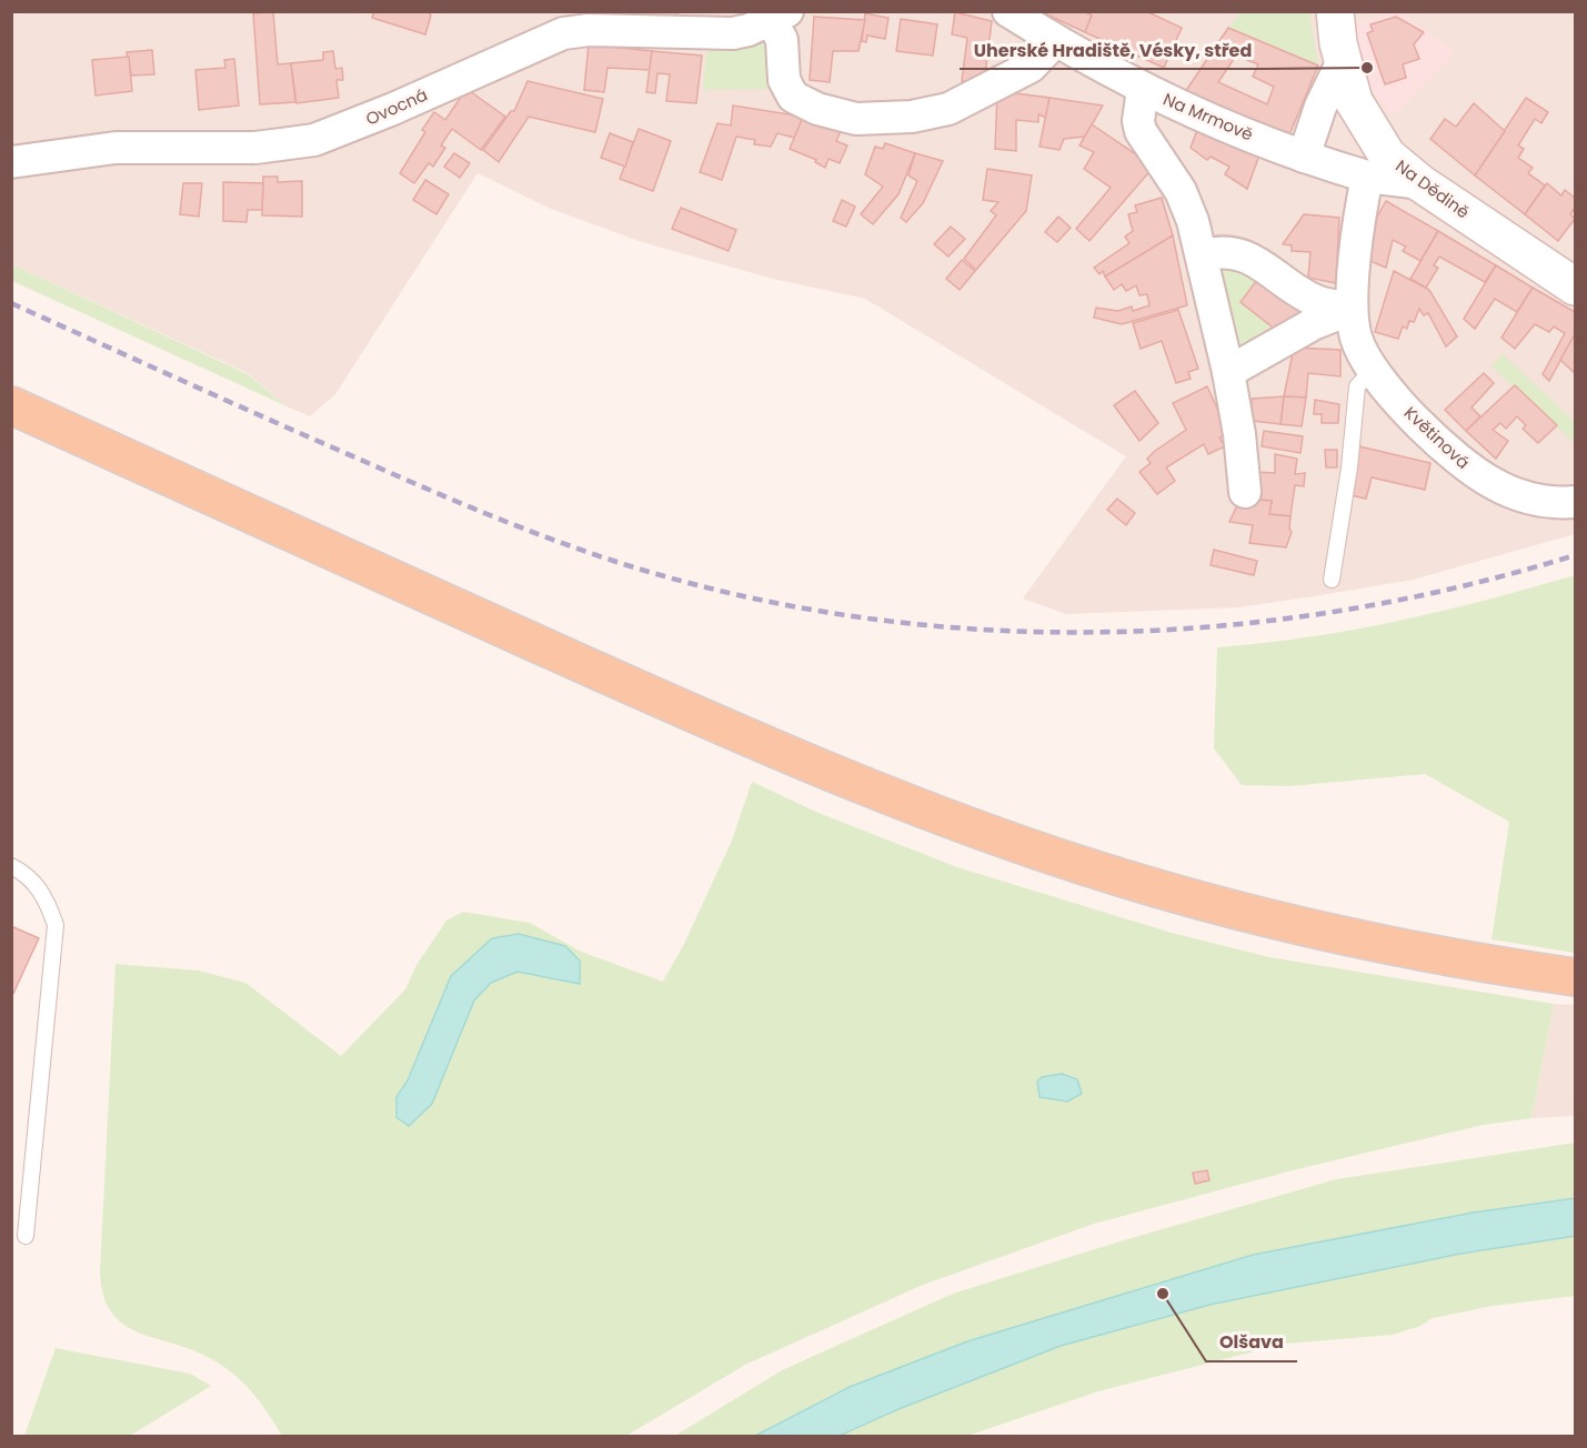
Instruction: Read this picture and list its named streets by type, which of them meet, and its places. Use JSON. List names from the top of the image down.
{
  "streets": {
    "street": [
      "Ovocná",
      "Na Mrmově",
      "Na Dědině",
      "Květinová"
    ]
  },
  "crossings": [
    ["Na Mrmově", "Květinová"]
  ],
  "places": ["Uherské Hradiště, Vésky, střed", "Olšava"]
}
